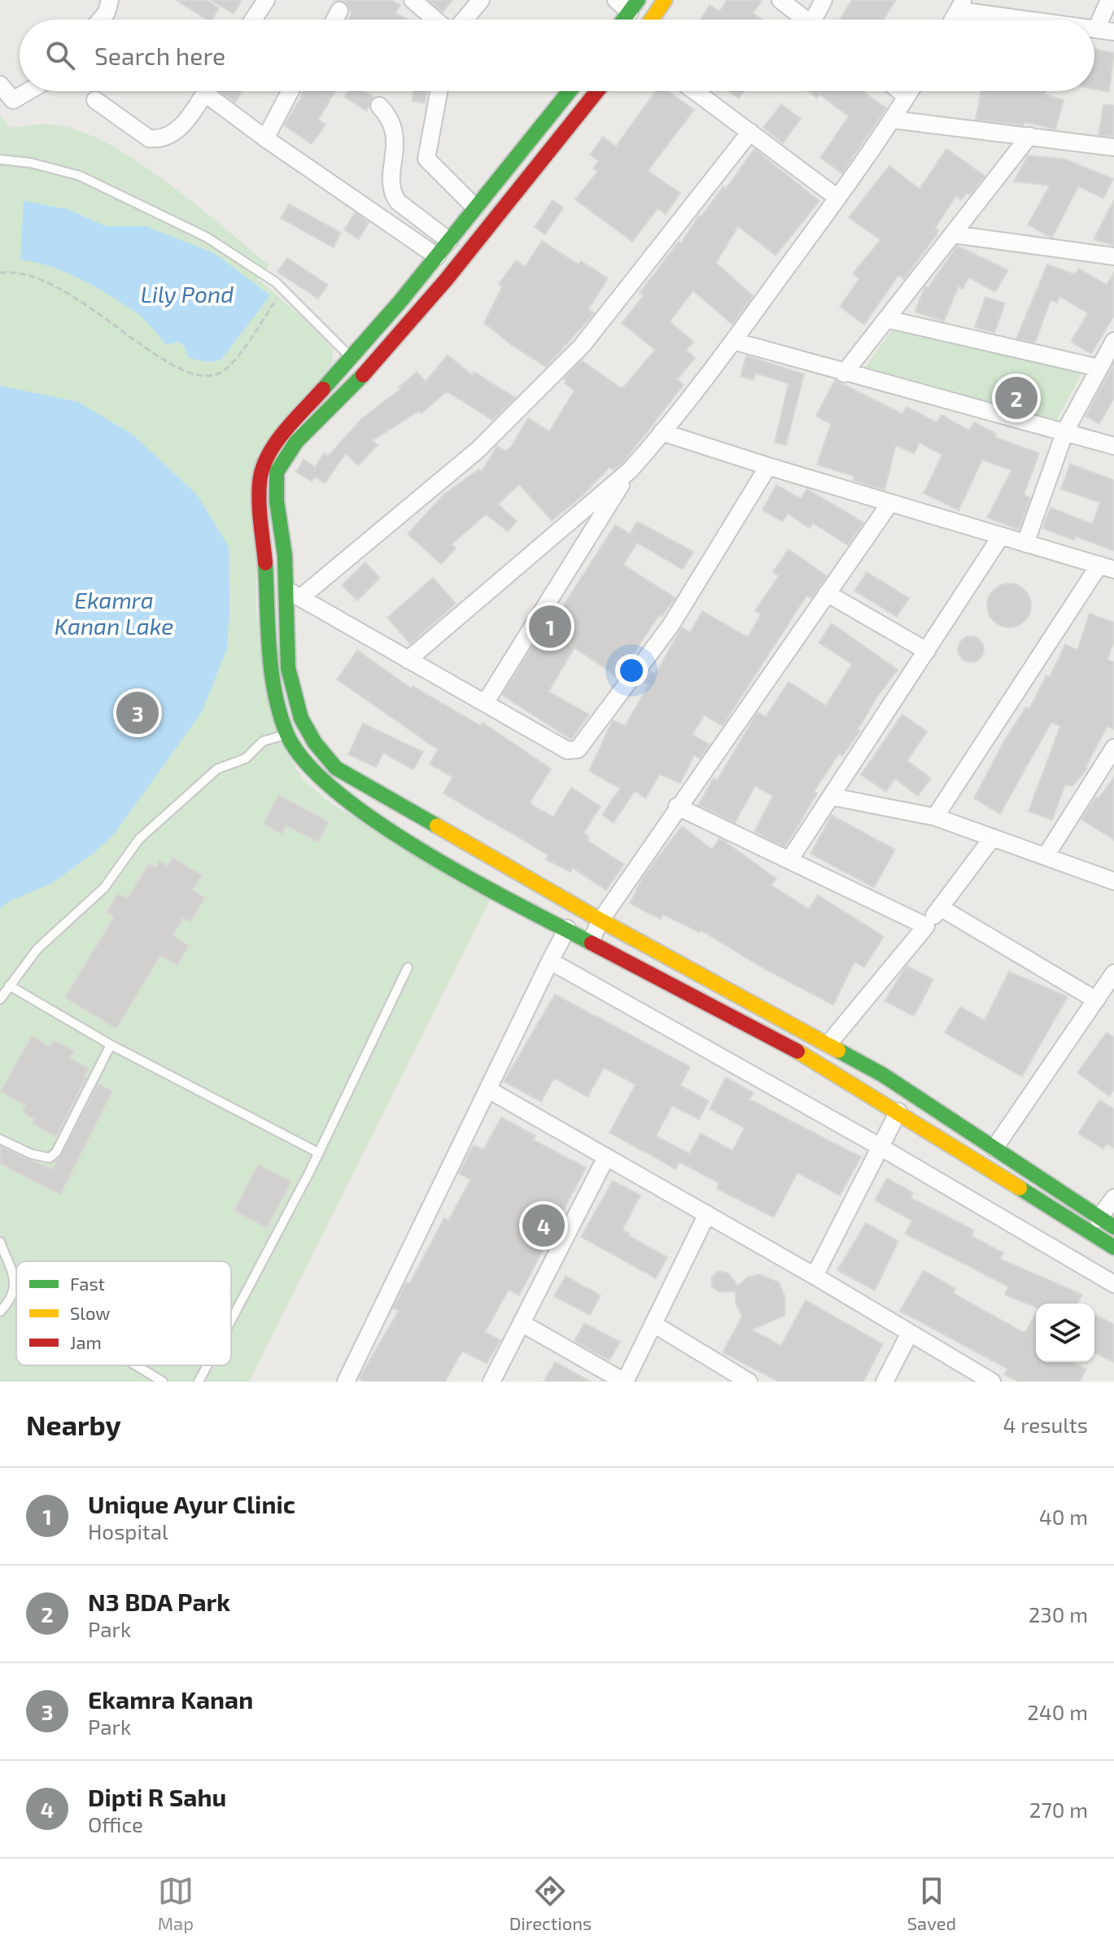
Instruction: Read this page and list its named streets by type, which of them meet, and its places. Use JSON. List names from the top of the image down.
{
  "water": ["Lily Pond", "Ekamra Kanan Lake"],
  "legend": ["Fast", "Slow", "Jam"],
  "page": {
    "search": "Search here",
    "pins": [
      "2",
      "1",
      "3",
      "4"
    ],
    "heading": ["Nearby", "4 results"],
    "list": [
      {
        "mark": "1",
        "name": "Unique Ayur Clinic",
        "note": "Hospital",
        "value": "40 m"
      },
      {
        "mark": "2",
        "name": "N3 BDA Park",
        "note": "Park",
        "value": "230 m"
      },
      {
        "mark": "3",
        "name": "Ekamra Kanan",
        "note": "Park",
        "value": "240 m"
      },
      {
        "mark": "4",
        "name": "Dipti R Sahu",
        "note": "Office",
        "value": "270 m"
      }
    ],
    "nav": ["Map", "Directions", "Saved"]
  }
}
